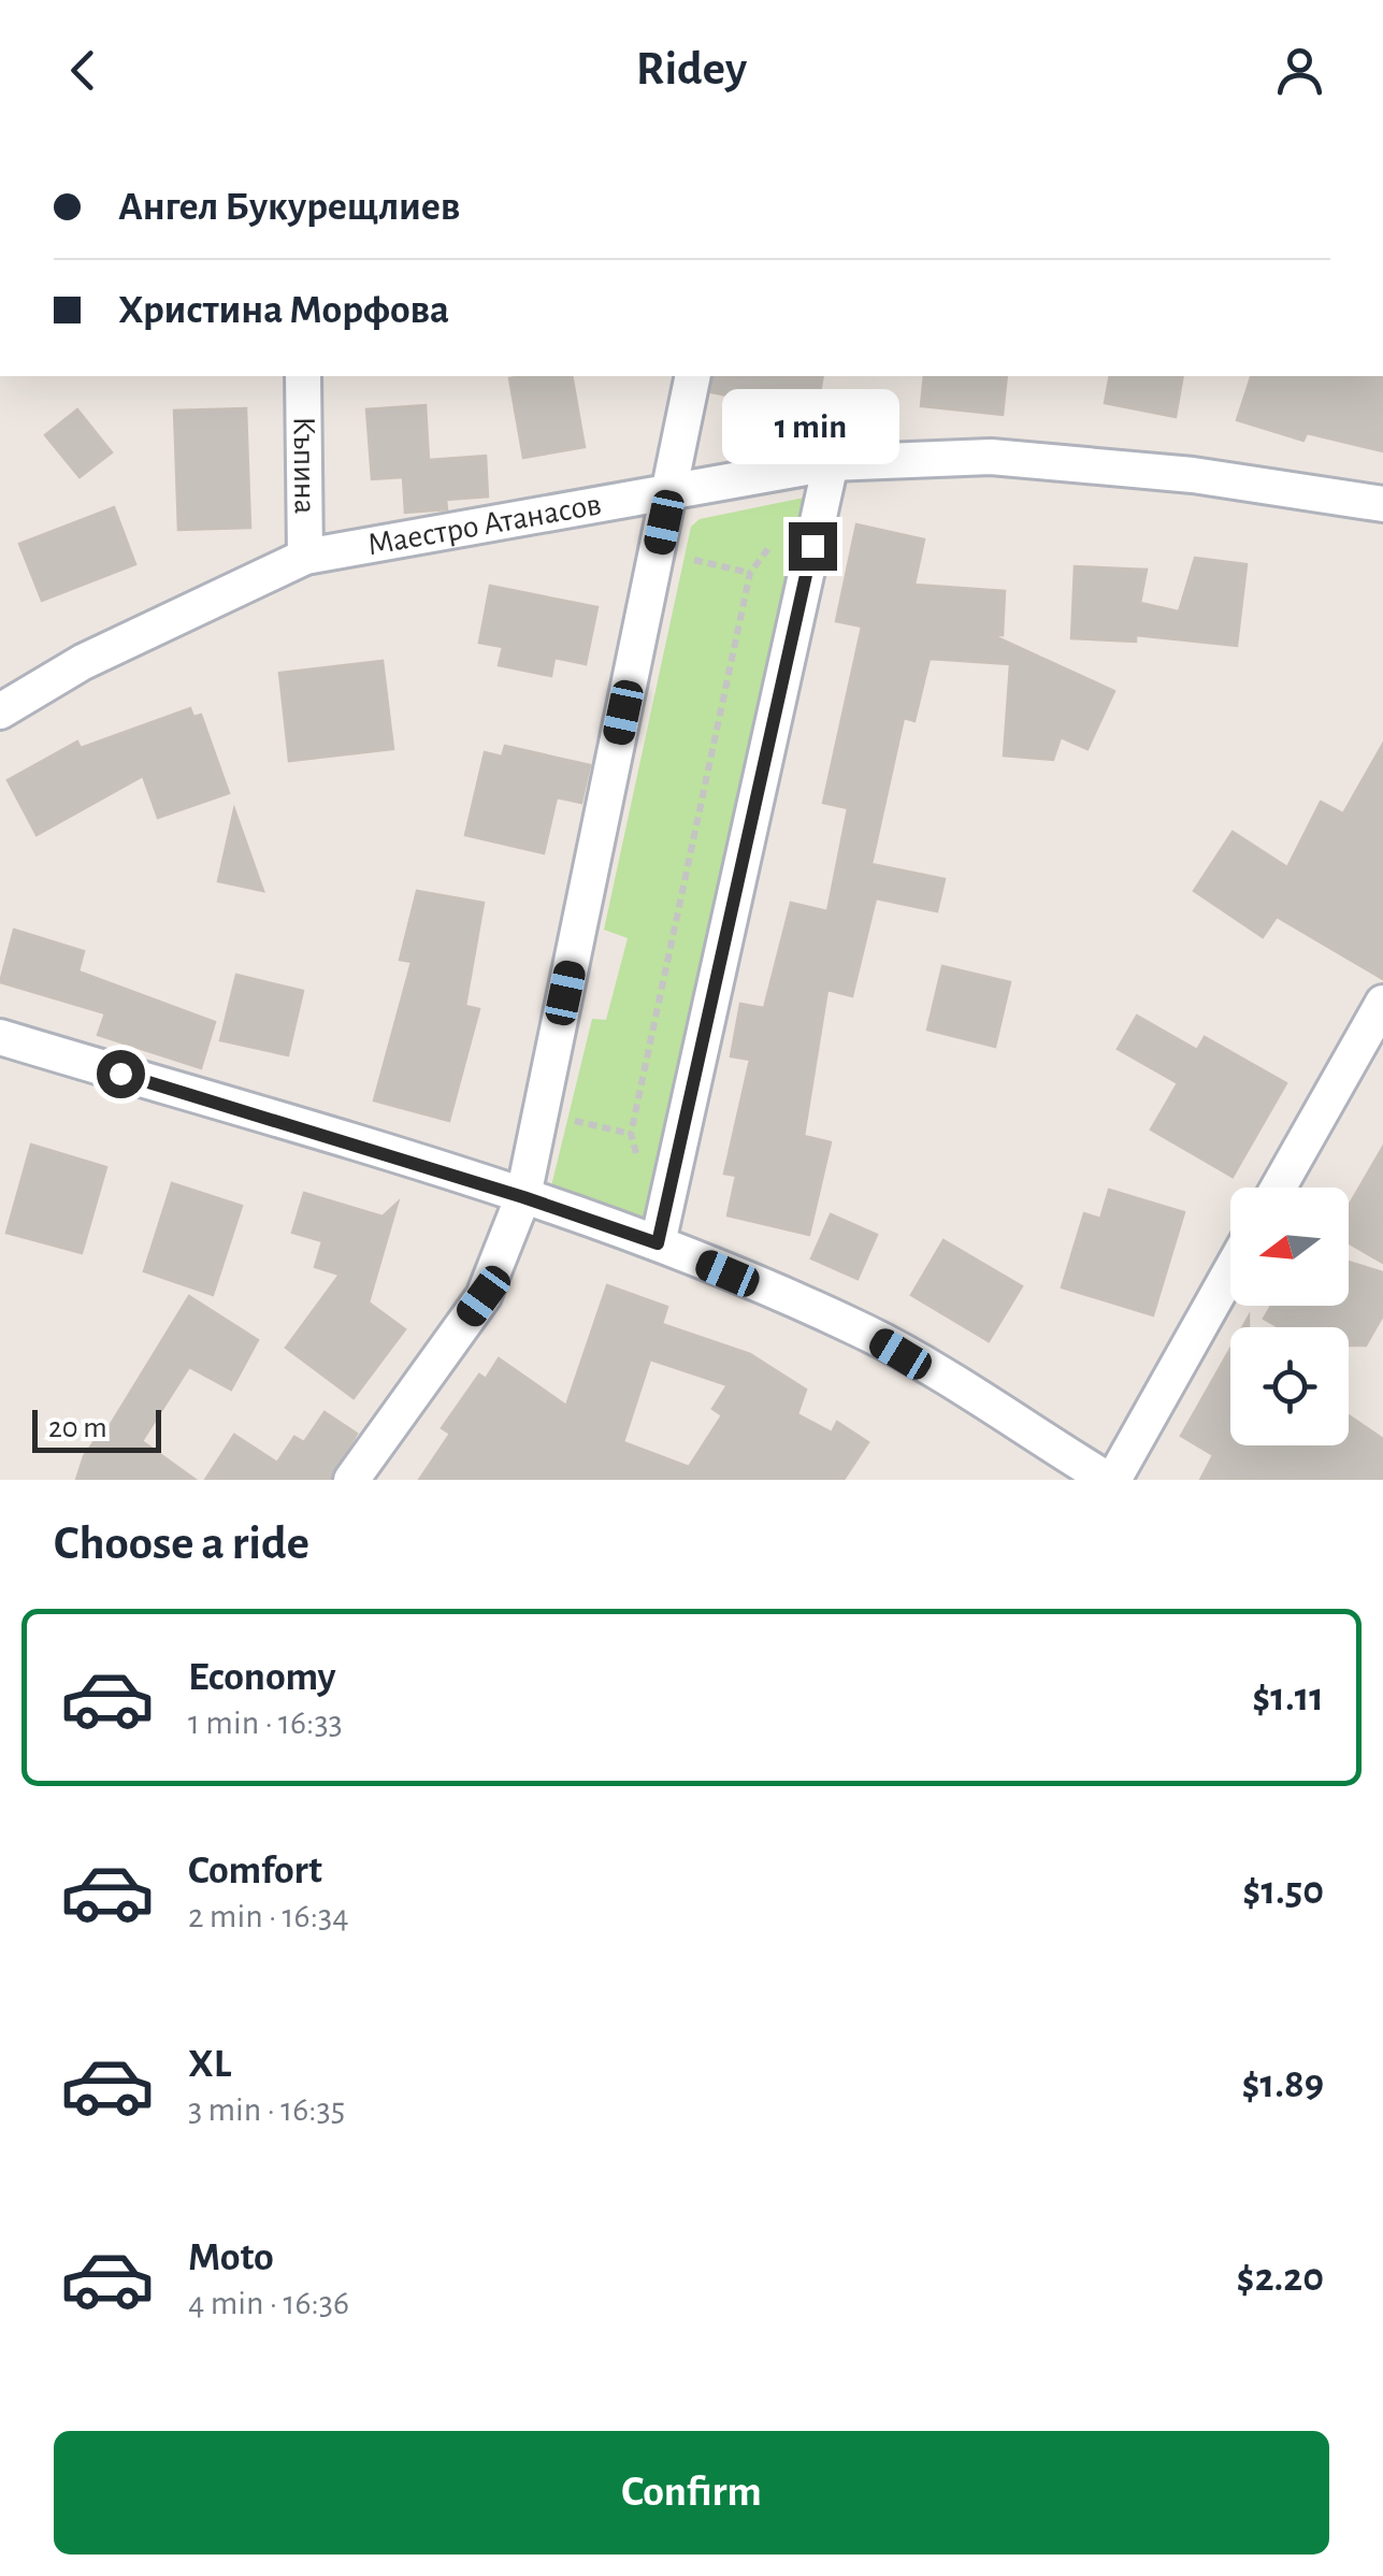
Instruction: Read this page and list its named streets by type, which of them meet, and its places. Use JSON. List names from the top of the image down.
{
  "streets": {
    "street": ["Къпина", "Маестро Атанасов"]
  },
  "crossings": [
    ["Къпина", "Маестро Атанасов"]
  ],
  "scale_bar": "20 m",
  "north": "left",
  "page": {
    "header": "Ridey",
    "banner": ["Ангел Букурещлиев", "Христина Морфова"],
    "bubble": "1 min",
    "scale": "20 m",
    "heading": "Choose a ride",
    "list": [
      {
        "name": "Economy",
        "note": "1 min · 16:33",
        "value": "$1.11"
      },
      {
        "name": "Comfort",
        "note": "2 min · 16:34",
        "value": "$1.50"
      },
      {
        "name": "XL",
        "note": "3 min · 16:35",
        "value": "$1.89"
      },
      {
        "name": "Moto",
        "note": "4 min · 16:36",
        "value": "$2.20"
      }
    ],
    "buttons": "Confirm"
  }
}
